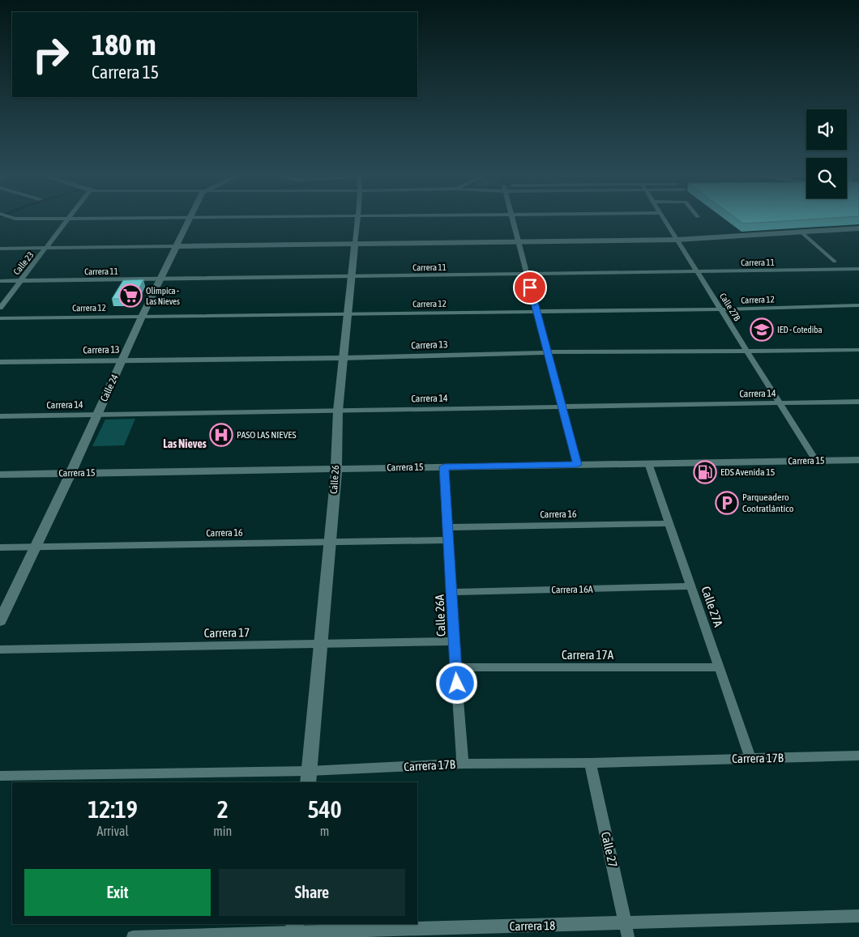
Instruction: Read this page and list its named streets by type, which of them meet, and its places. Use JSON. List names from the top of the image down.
{
  "streets": {
    "street": [
      "Carrera 11",
      "Calle 23",
      "Carrera 12",
      "Calle 27B",
      "Carrera 13",
      "Calle 24",
      "Carrera 14",
      "Carrera 15",
      "Calle 26",
      "Carrera 16",
      "Carrera 16A",
      "Calle 27A",
      "Calle 26A",
      "Carrera 17",
      "Carrera 17A",
      "Carrera 17B",
      "Calle 27",
      "Carrera 18"
    ]
  },
  "crossings": [
    ["Carrera 11", "Calle 23"],
    ["Carrera 11", "Calle 27B"],
    ["Carrera 11", "Calle 24"],
    ["Carrera 11", "Calle 26"],
    ["Carrera 12", "Calle 27B"],
    ["Carrera 12", "Calle 24"],
    ["Carrera 12", "Calle 26"],
    ["Calle 27B", "Carrera 13"],
    ["Calle 27B", "Carrera 14"],
    ["Calle 27B", "Carrera 15"],
    ["Carrera 13", "Calle 24"],
    ["Carrera 13", "Calle 26"],
    ["Calle 24", "Carrera 14"],
    ["Calle 24", "Carrera 15"],
    ["Calle 24", "Carrera 16"],
    ["Carrera 14", "Calle 26"],
    ["Carrera 15", "Calle 26"],
    ["Carrera 15", "Calle 27A"],
    ["Carrera 15", "Calle 26A"],
    ["Calle 26", "Carrera 16"],
    ["Calle 26", "Carrera 17"],
    ["Calle 26", "Carrera 17B"],
    ["Carrera 16", "Calle 27A"],
    ["Carrera 16", "Calle 26A"],
    ["Carrera 16A", "Calle 27A"],
    ["Carrera 16A", "Calle 26A"],
    ["Calle 27A", "Carrera 17A"],
    ["Calle 27A", "Carrera 17B"],
    ["Calle 26A", "Carrera 17"],
    ["Calle 26A", "Carrera 17A"],
    ["Calle 26A", "Carrera 17B"],
    ["Carrera 17B", "Calle 27"],
    ["Calle 27", "Carrera 18"]
  ],
  "districts": ["Las Nieves"],
  "places": {
    "supermarket": ["Olimpica - Las Nieves"],
    "school or university": ["IED - Cotediba"],
    "hospital": ["PASO LAS NIEVES"],
    "fuel station": ["EDS Avenida 15"],
    "parking": ["Parqueadero Cootratlántico"]
  },
  "page": {
    "turn": ["180 m", "Carrera 15"],
    "eta": [
      "12:19",
      "Arrival",
      "2",
      "min",
      "540",
      "m"
    ],
    "buttons": ["Exit", "Share"]
  }
}
